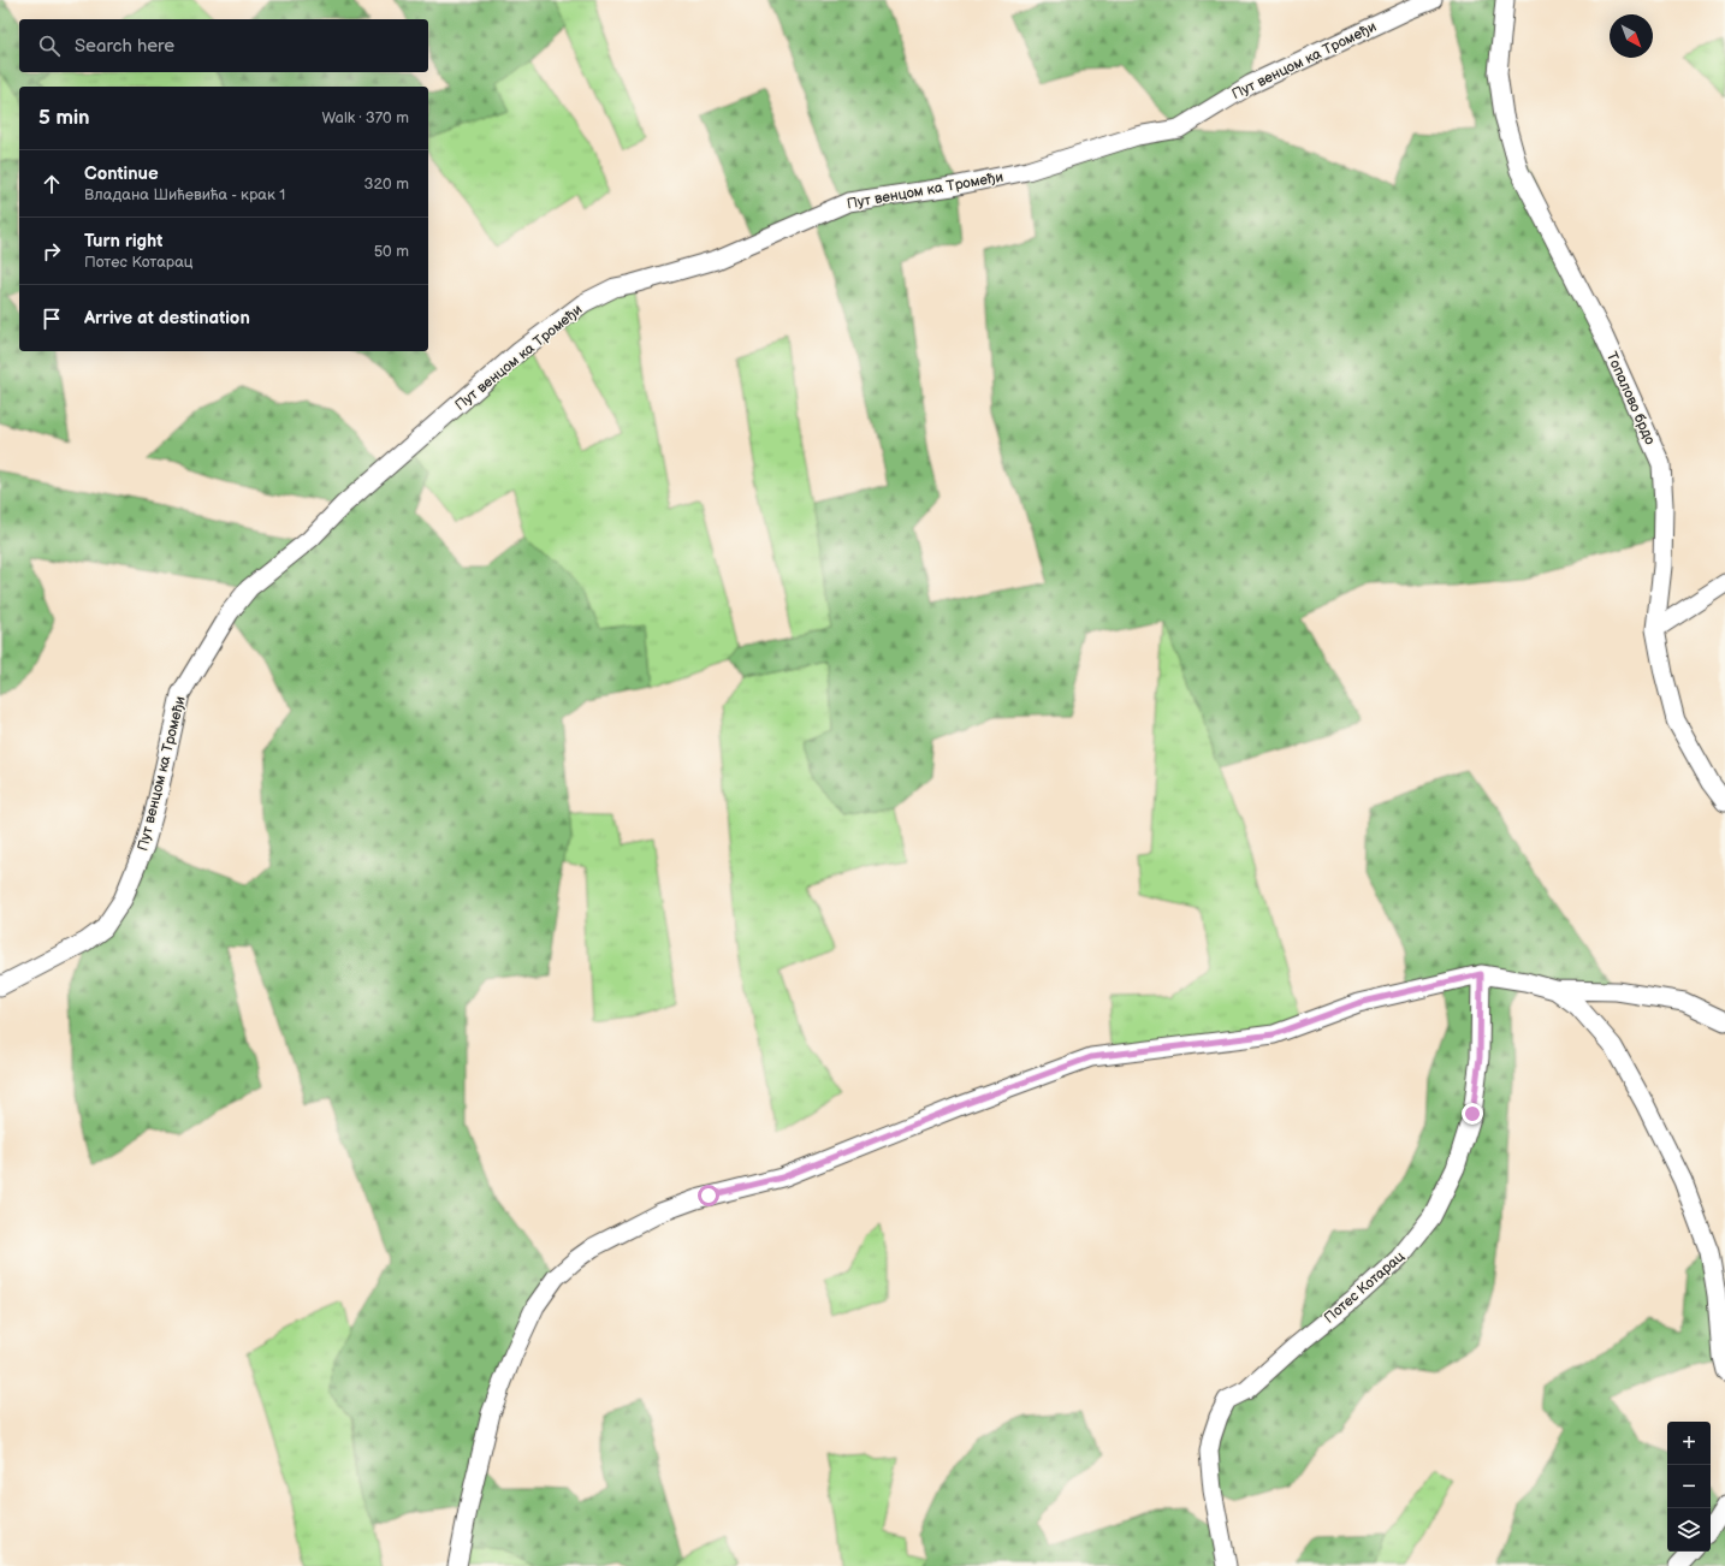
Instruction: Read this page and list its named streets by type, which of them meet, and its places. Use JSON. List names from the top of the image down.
{
  "streets": {
    "street": ["Пут венцом ка Тромеђи", "Топалово брдо", "Потес Котарац"]
  },
  "north": "bottom right",
  "page": {
    "search": "Search here",
    "heading": ["5 min", "Walk · 370 m"],
    "list": [
      ["Continue", "Владана Шићевића - крак 1", "320 m"],
      ["Turn right", "Потес Котарац", "50 m"],
      "Arrive at destination"
    ],
    "map_buttons": ["+", "−"]
  }
}
